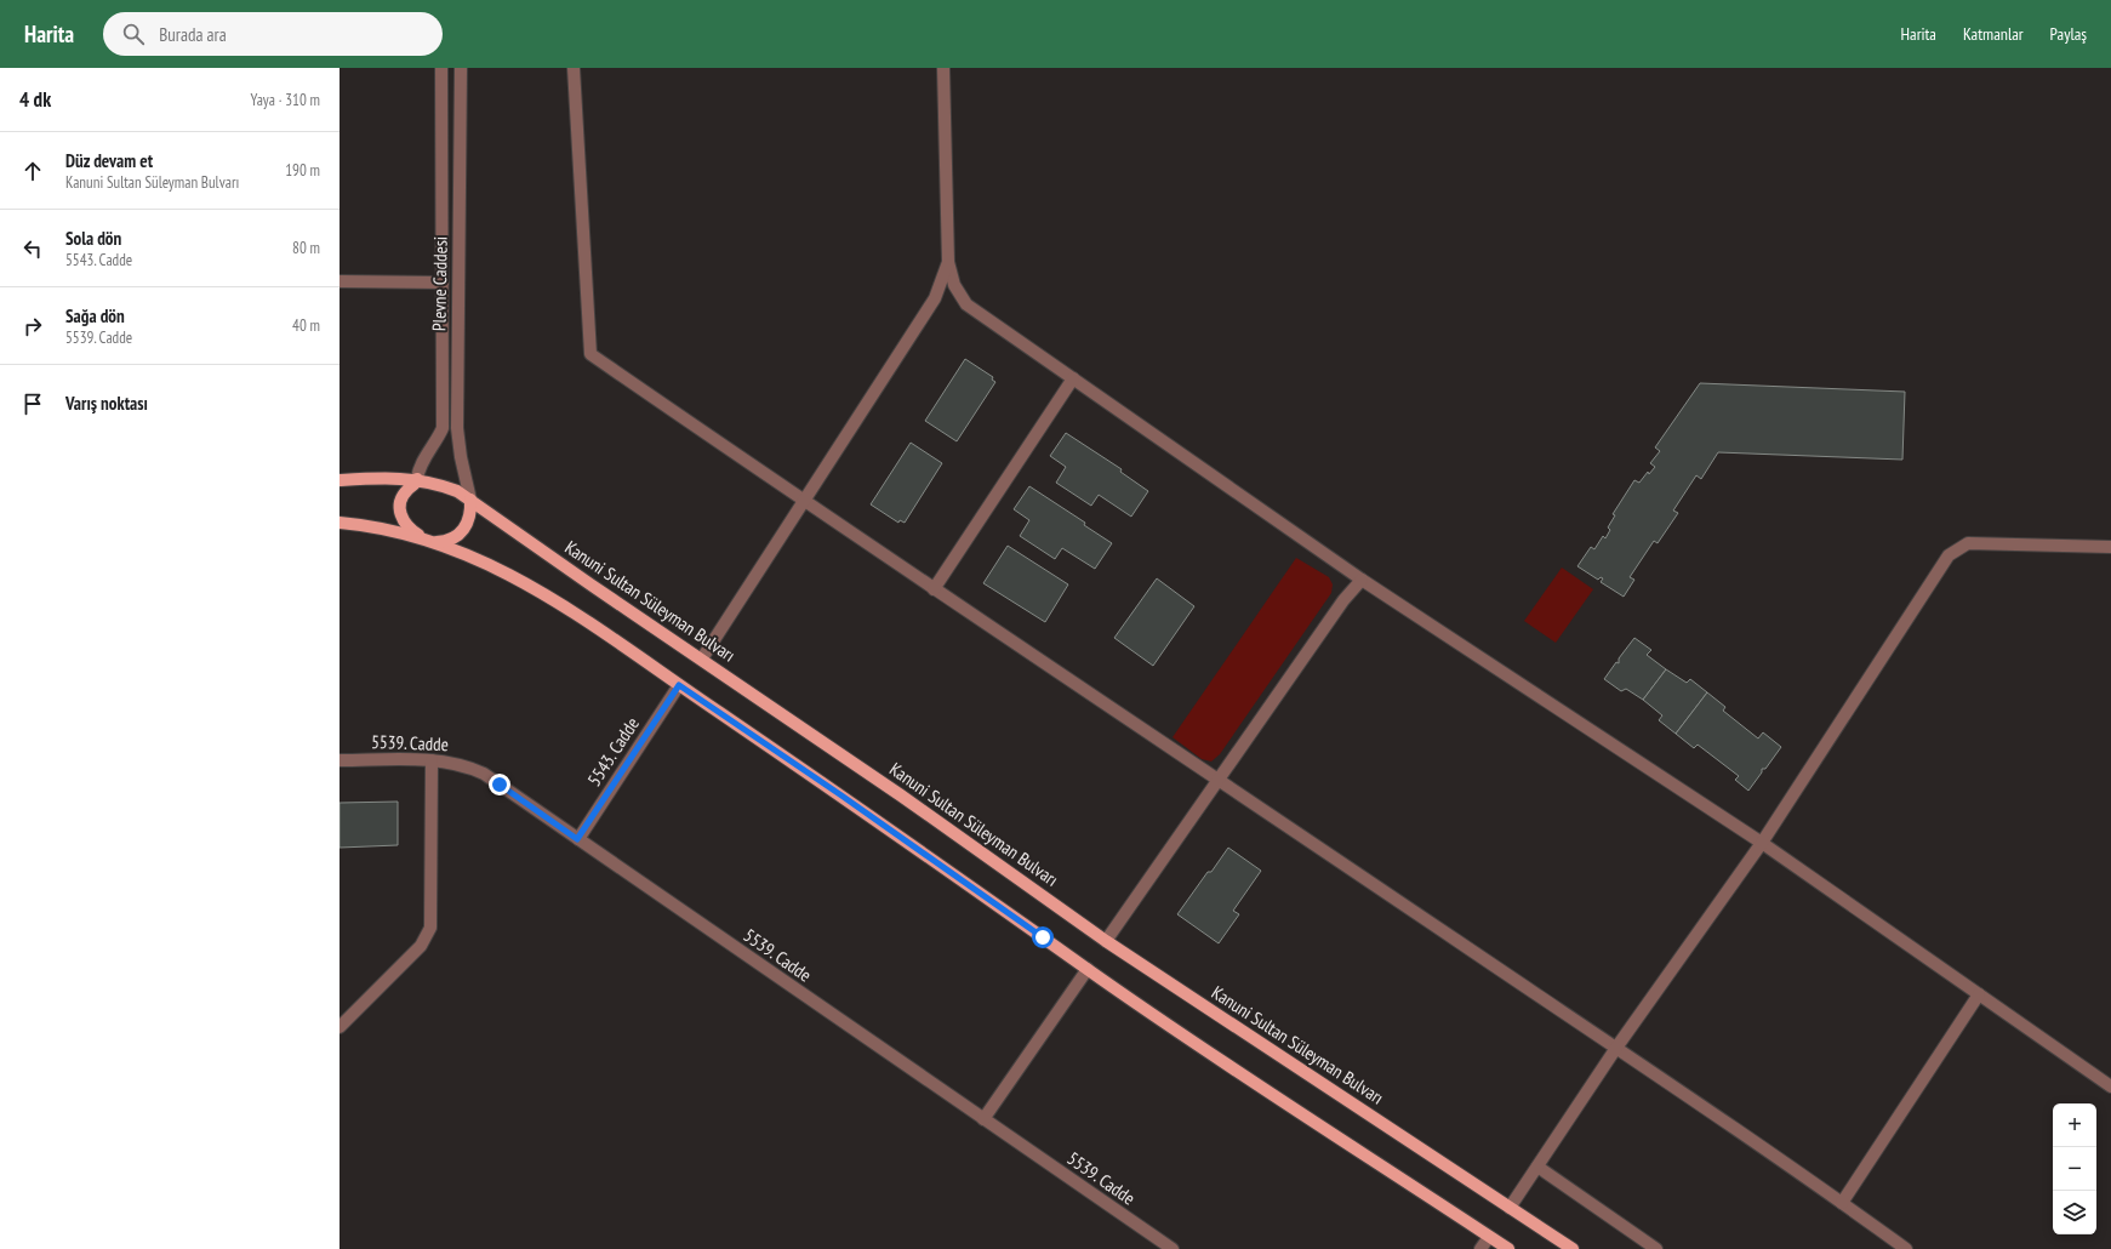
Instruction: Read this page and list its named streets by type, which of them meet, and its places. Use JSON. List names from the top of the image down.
{
  "streets": {
    "main road": ["Kanuni Sultan Süleyman Bulvarı"],
    "street": ["Plevne Caddesi", "5539. Cadde", "5543. Cadde"]
  },
  "crossings": [
    ["Plevne Caddesi", "Kanuni Sultan Süleyman Bulvarı"],
    ["5539. Cadde", "5543. Cadde"]
  ],
  "page": {
    "header": "Harita",
    "search": "Burada ara",
    "nav": ["Harita", "Katmanlar", "Paylaş"],
    "heading": ["4 dk", "Yaya · 310 m"],
    "list": [
      ["Düz devam et", "Kanuni Sultan Süleyman Bulvarı", "190 m"],
      ["Sola dön", "5543. Cadde", "80 m"],
      ["Sağa dön", "5539. Cadde", "40 m"],
      "Varış noktası"
    ],
    "map_buttons": ["+", "−"]
  }
}
